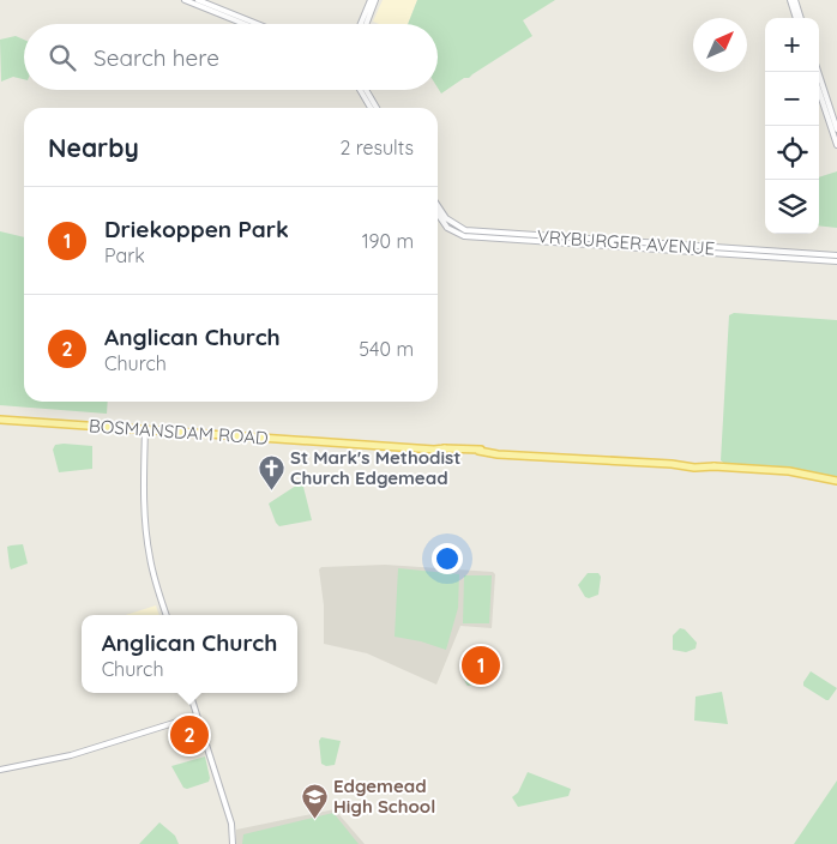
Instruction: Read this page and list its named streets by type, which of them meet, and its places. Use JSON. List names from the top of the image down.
{
  "streets": {
    "main road": ["BOSMANSDAM ROAD"],
    "street": ["VRYBURGER AVENUE"]
  },
  "places": {
    "church": ["St Mark's Methodist Church Edgemead"],
    "school or university": ["Edgemead High School"]
  },
  "north": "top right",
  "page": {
    "map_buttons": ["+", "−"],
    "search": "Search here",
    "heading": ["Nearby", "2 results"],
    "list": [
      {
        "mark": "1",
        "name": "Driekoppen Park",
        "note": "Park",
        "value": "190 m"
      },
      {
        "mark": "2",
        "name": "Anglican Church",
        "note": "Church",
        "value": "540 m"
      }
    ],
    "popup": ["Anglican Church", "Church"],
    "pins": ["1", "2"]
  }
}
